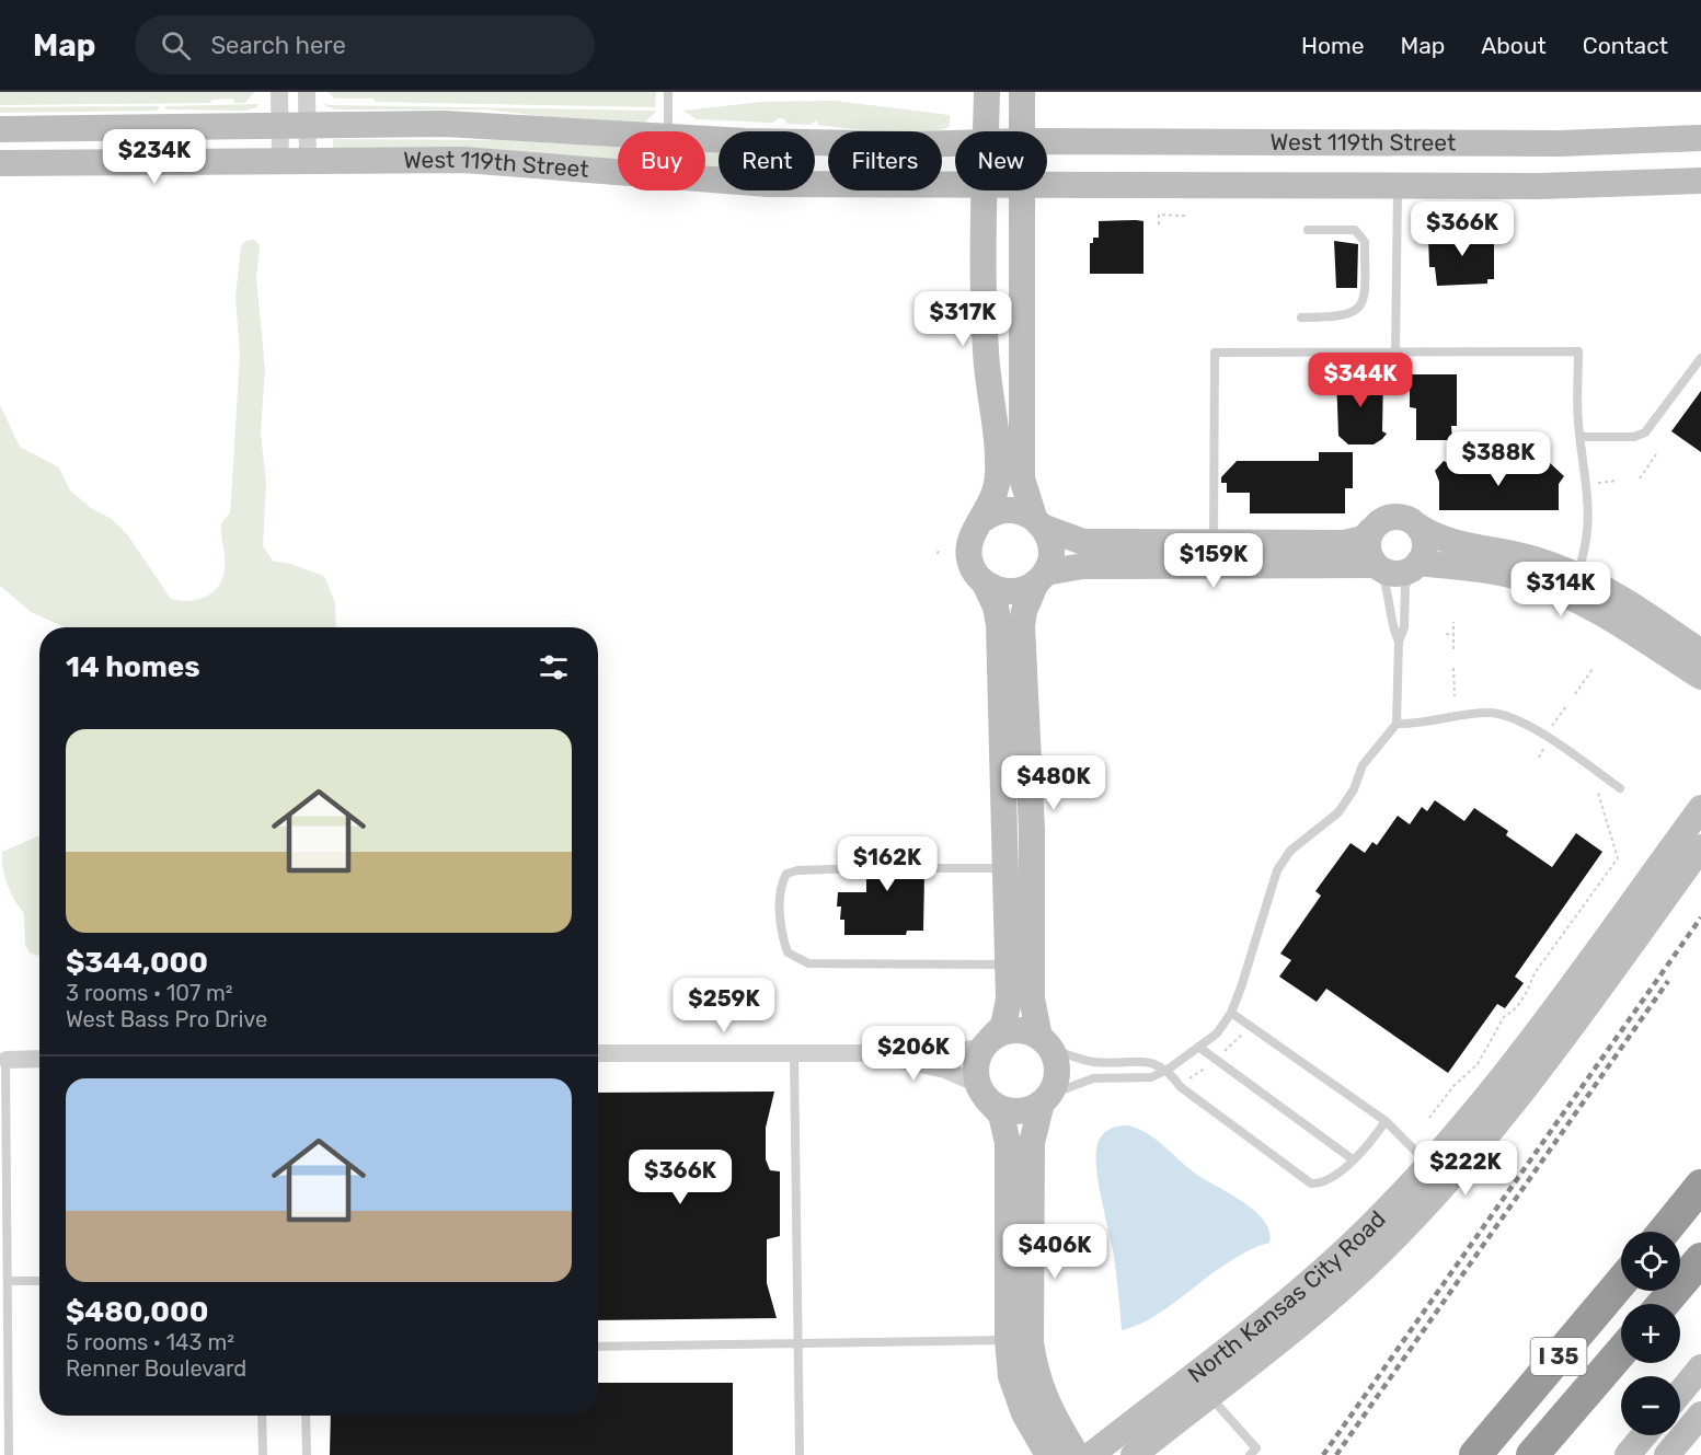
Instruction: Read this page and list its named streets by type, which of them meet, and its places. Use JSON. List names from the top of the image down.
{
  "streets": {
    "highway": ["I 35"],
    "main road": ["West 119th Street", "North Kansas City Road"]
  },
  "page": {
    "header": "Map",
    "search": "Search here",
    "nav": [
      "Home",
      "Map",
      "About",
      "Contact"
    ],
    "price": [
      "$234K",
      "$366K",
      "$317K",
      "$344K",
      "$388K",
      "$159K",
      "$314K",
      "$480K",
      "$162K",
      "$259K",
      "$206K",
      "$222K",
      "$366K",
      "$406K"
    ],
    "chip": [
      "Buy",
      "Rent",
      "Filters",
      "New"
    ],
    "heading": "14 homes",
    "list": [
      {
        "name": "$344,000",
        "note": "3 rooms · 107 m² · West Bass Pro Drive"
      },
      {
        "name": "$480,000",
        "note": "5 rooms · 143 m² · Renner Boulevard"
      }
    ],
    "map_buttons": ["+", "−"]
  }
}
